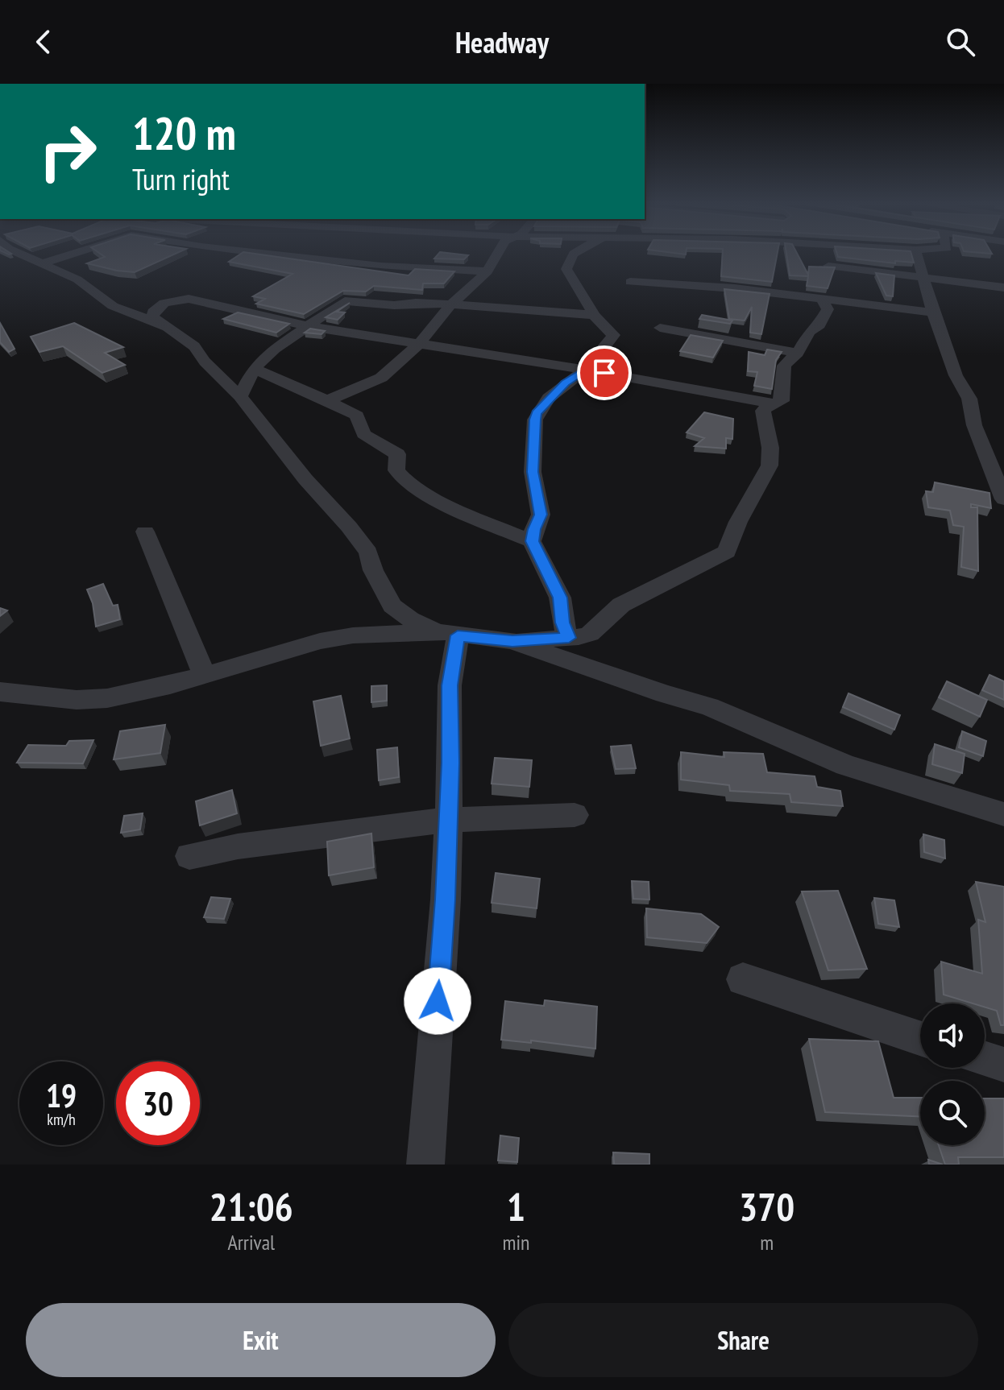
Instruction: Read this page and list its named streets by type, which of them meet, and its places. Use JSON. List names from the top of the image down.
{
  "page": {
    "header": "Headway",
    "turn": ["120 m", "Turn right"],
    "speed": "19 km/h",
    "limit": "30",
    "eta": [
      "21:06",
      "Arrival",
      "1",
      "min",
      "370",
      "m"
    ],
    "buttons": ["Exit", "Share"]
  }
}
